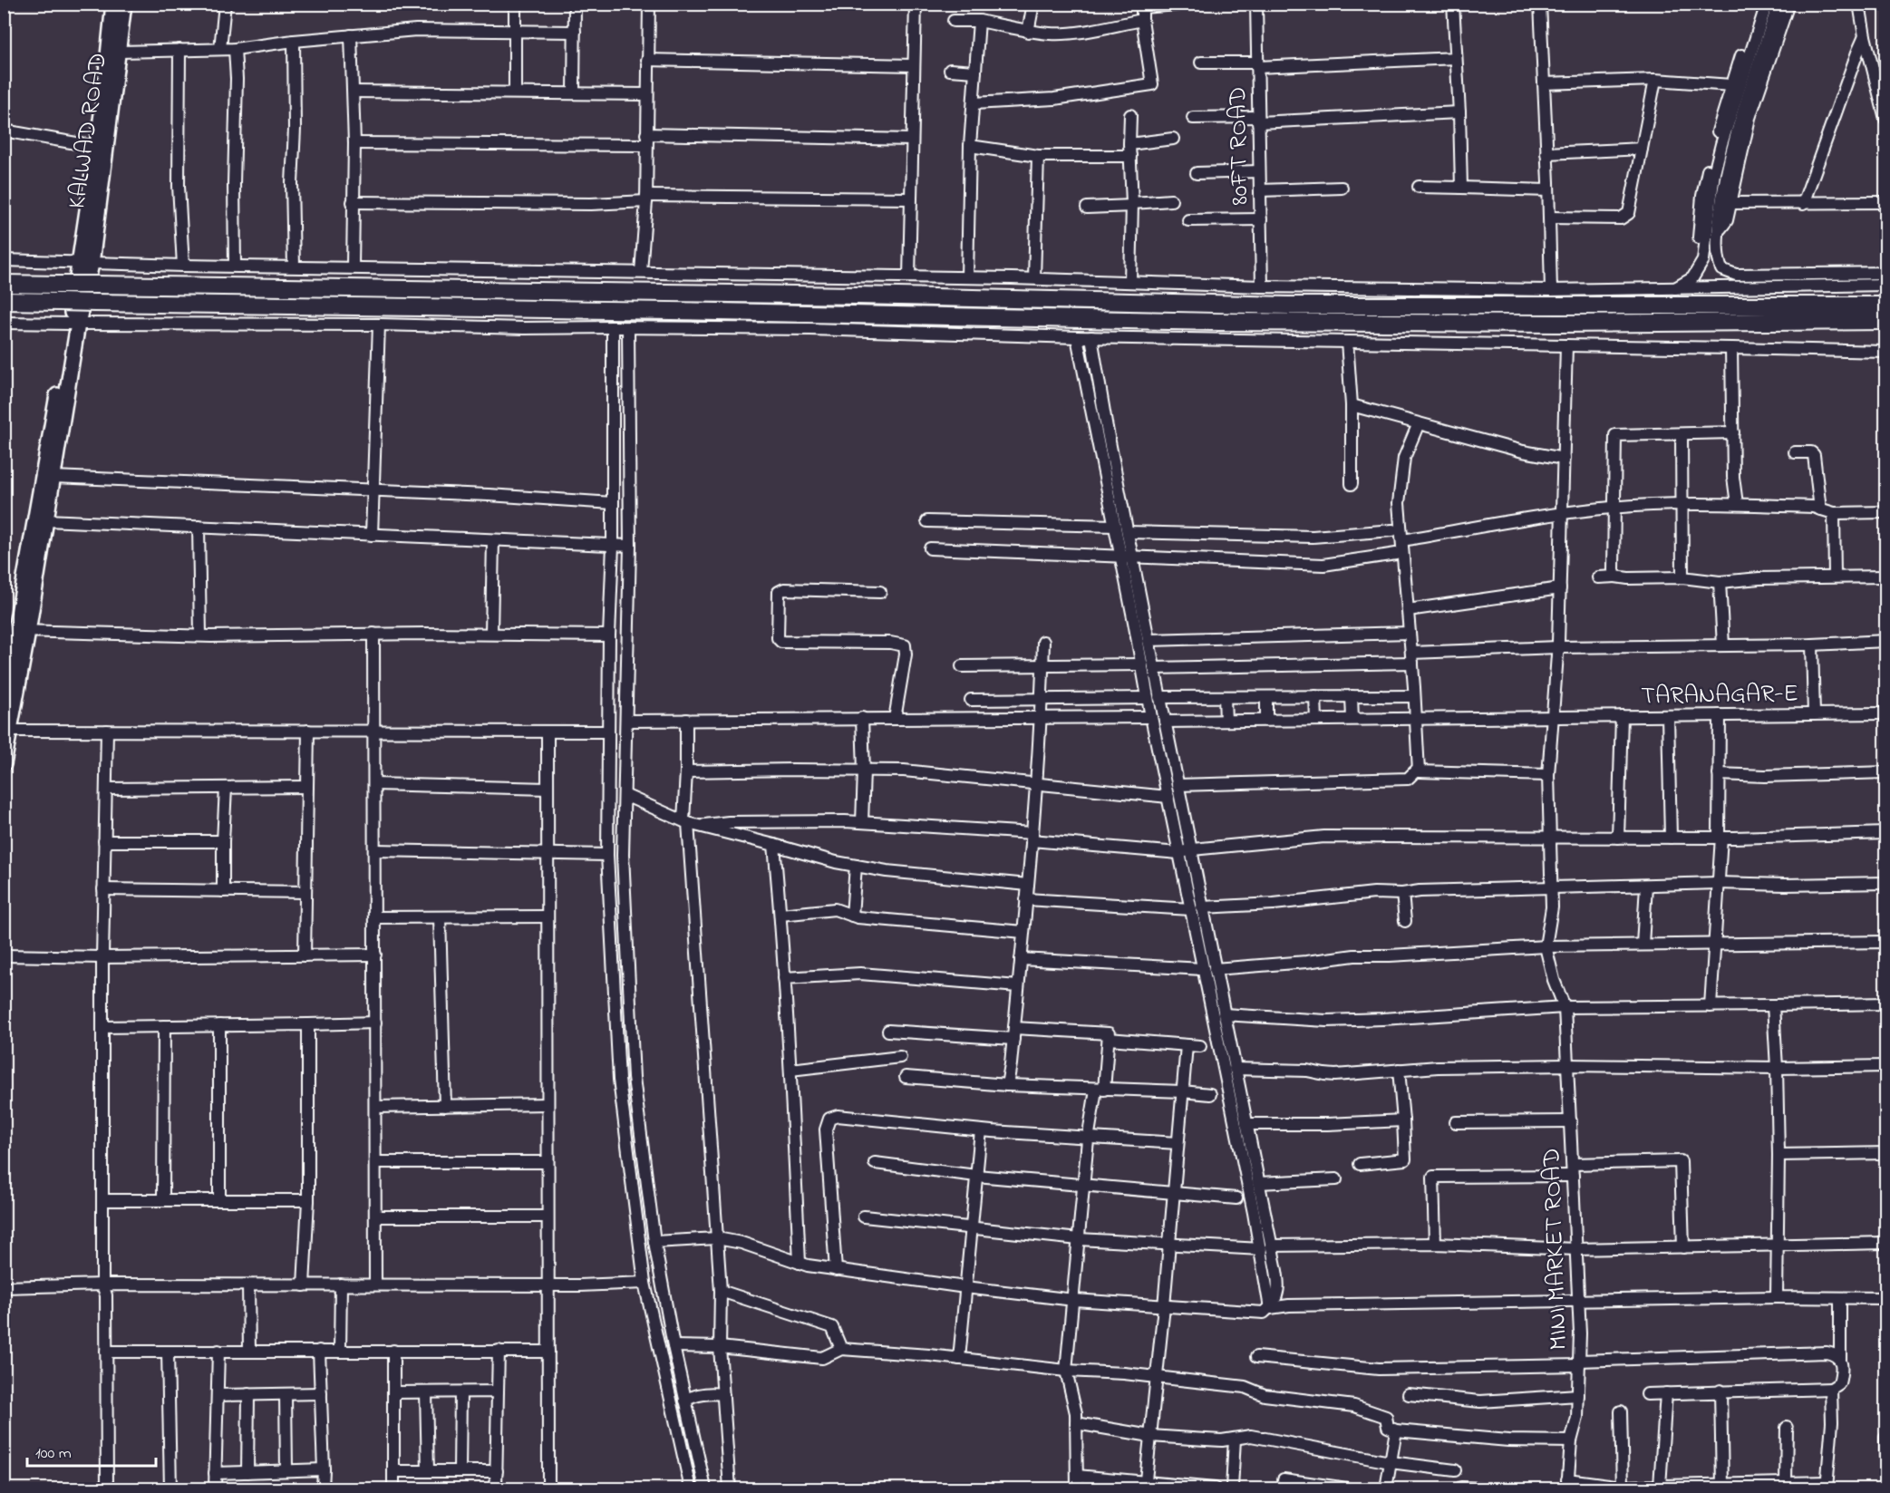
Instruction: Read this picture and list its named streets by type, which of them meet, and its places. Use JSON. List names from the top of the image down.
{
  "streets": {
    "main road": ["KALWAD ROAD"],
    "street": ["80FT ROAD", "TARANAGAR-E", "MINI MARKET ROAD"]
  },
  "scale_bar": "100 m"
}
